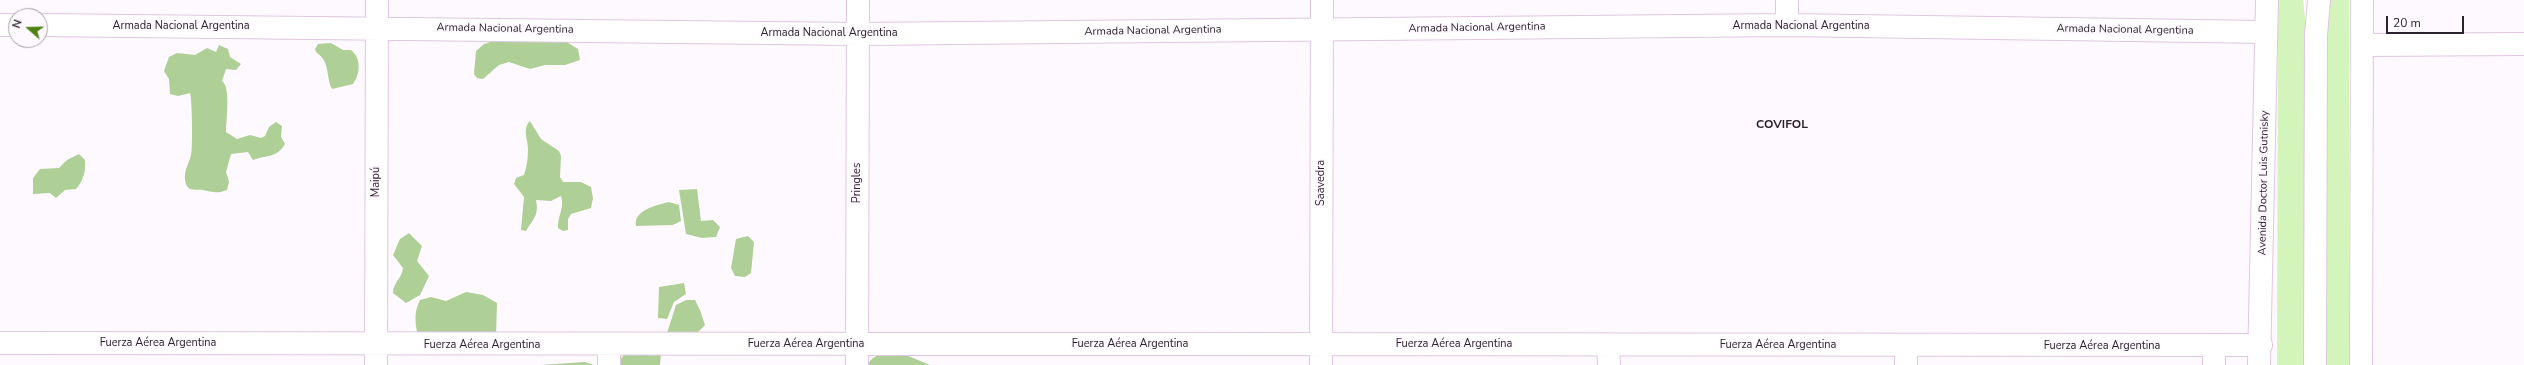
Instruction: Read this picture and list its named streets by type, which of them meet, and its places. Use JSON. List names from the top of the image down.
{
  "streets": {
    "street": [
      "Armada Nacional Argentina",
      "Maipú",
      "Pringles",
      "Saavedra",
      "Avenida Doctor Luis Gutnisky",
      "Fuerza Aérea Argentina"
    ]
  },
  "crossings": [
    ["Armada Nacional Argentina", "Maipú"],
    ["Armada Nacional Argentina", "Pringles"],
    ["Armada Nacional Argentina", "Saavedra"],
    ["Armada Nacional Argentina", "Avenida Doctor Luis Gutnisky"],
    ["Maipú", "Fuerza Aérea Argentina"],
    ["Pringles", "Fuerza Aérea Argentina"],
    ["Saavedra", "Fuerza Aérea Argentina"],
    ["Avenida Doctor Luis Gutnisky", "Fuerza Aérea Argentina"]
  ],
  "districts": ["COVIFOL"],
  "scale_bar": "20 m",
  "north": "left"
}
